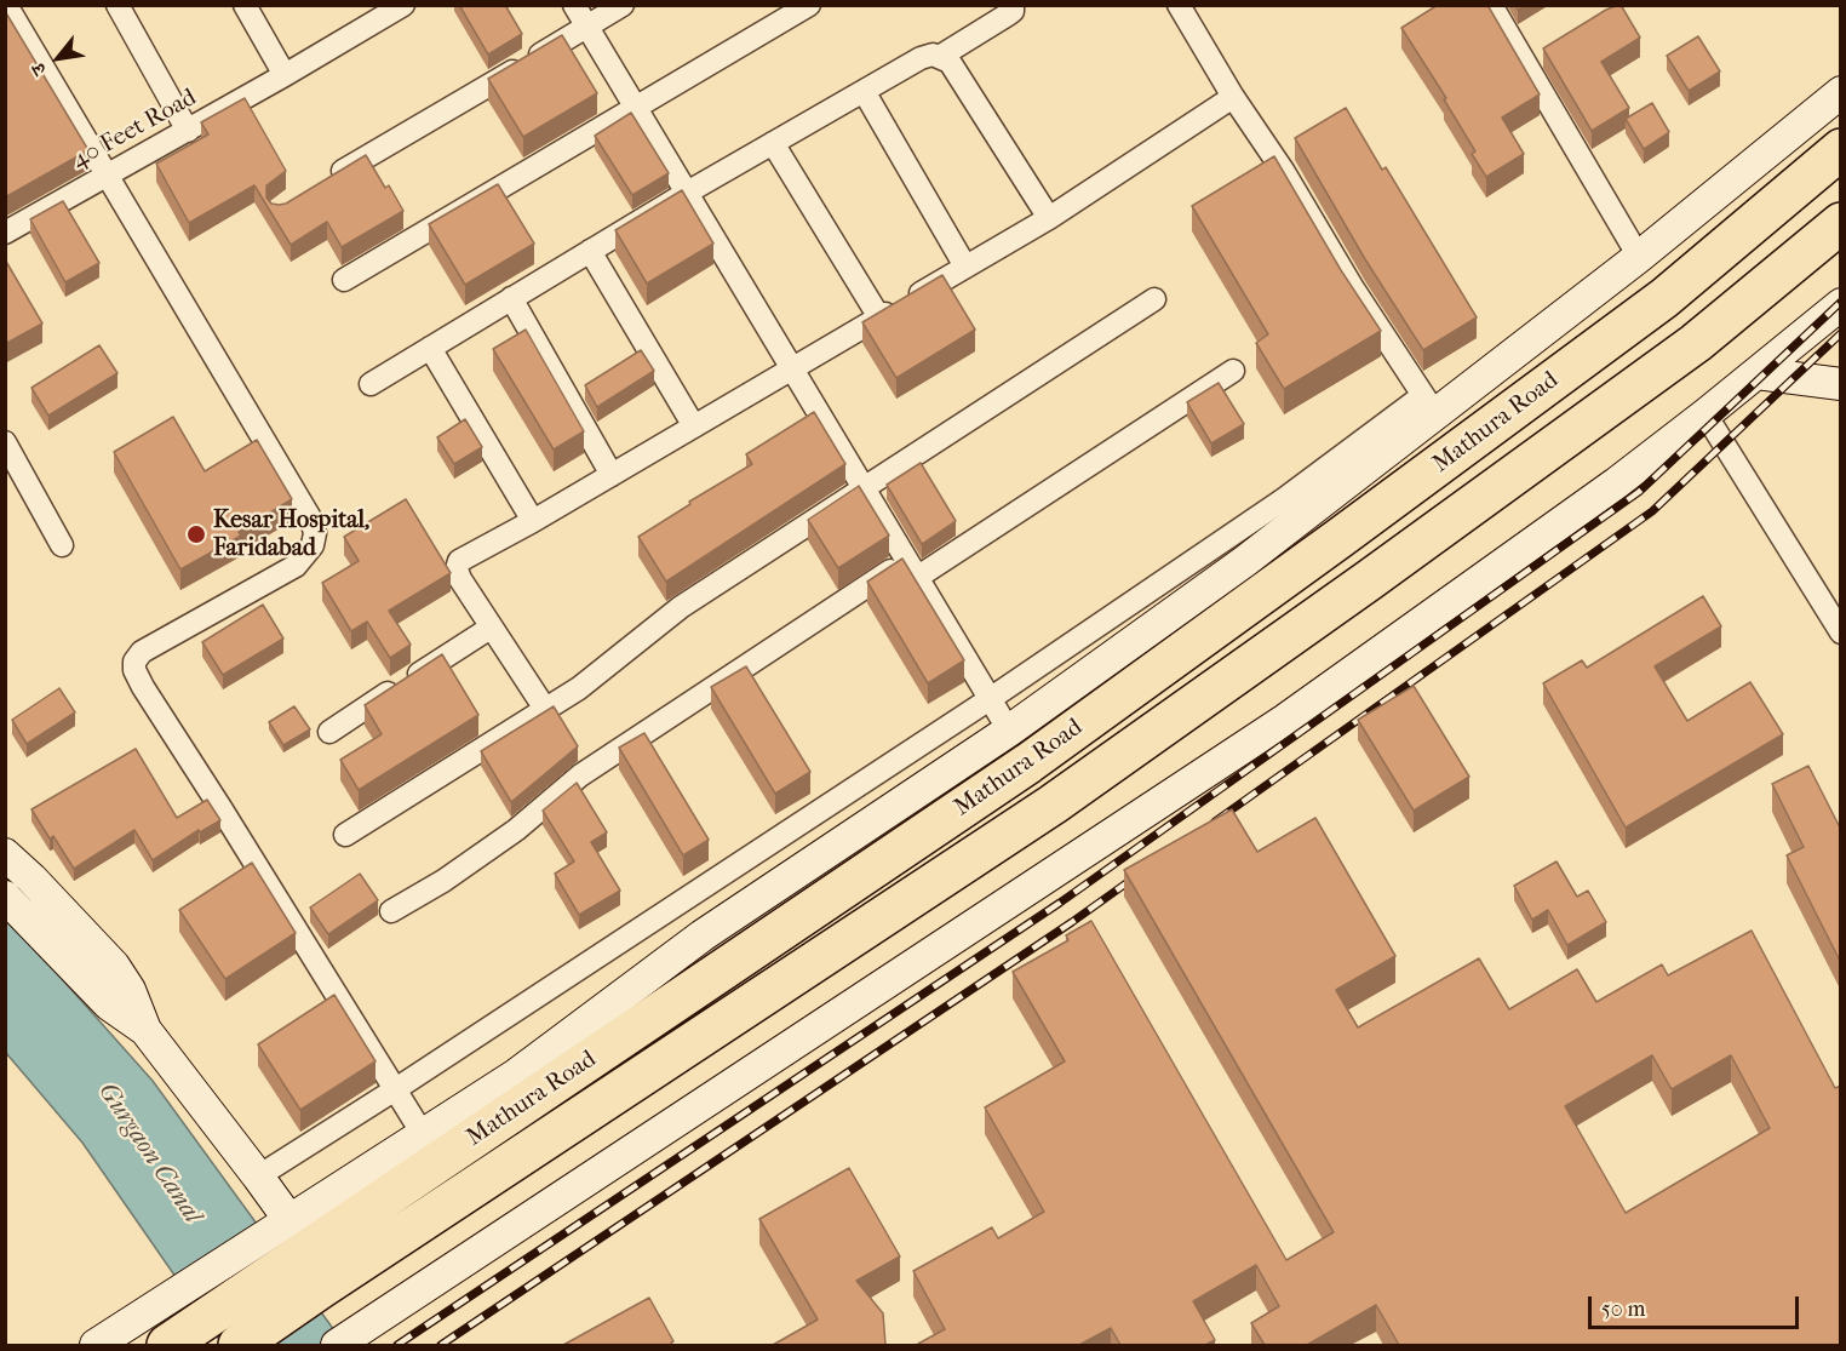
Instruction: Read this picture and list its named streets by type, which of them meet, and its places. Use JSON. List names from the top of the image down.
{
  "streets": {
    "highway": ["Mathura Road"],
    "street": ["40 Feet Road"]
  },
  "water": ["Gurgaon Canal"],
  "places": ["Kesar Hospital, Faridabad"],
  "scale_bar": "50 m",
  "north": "bottom left"
}
